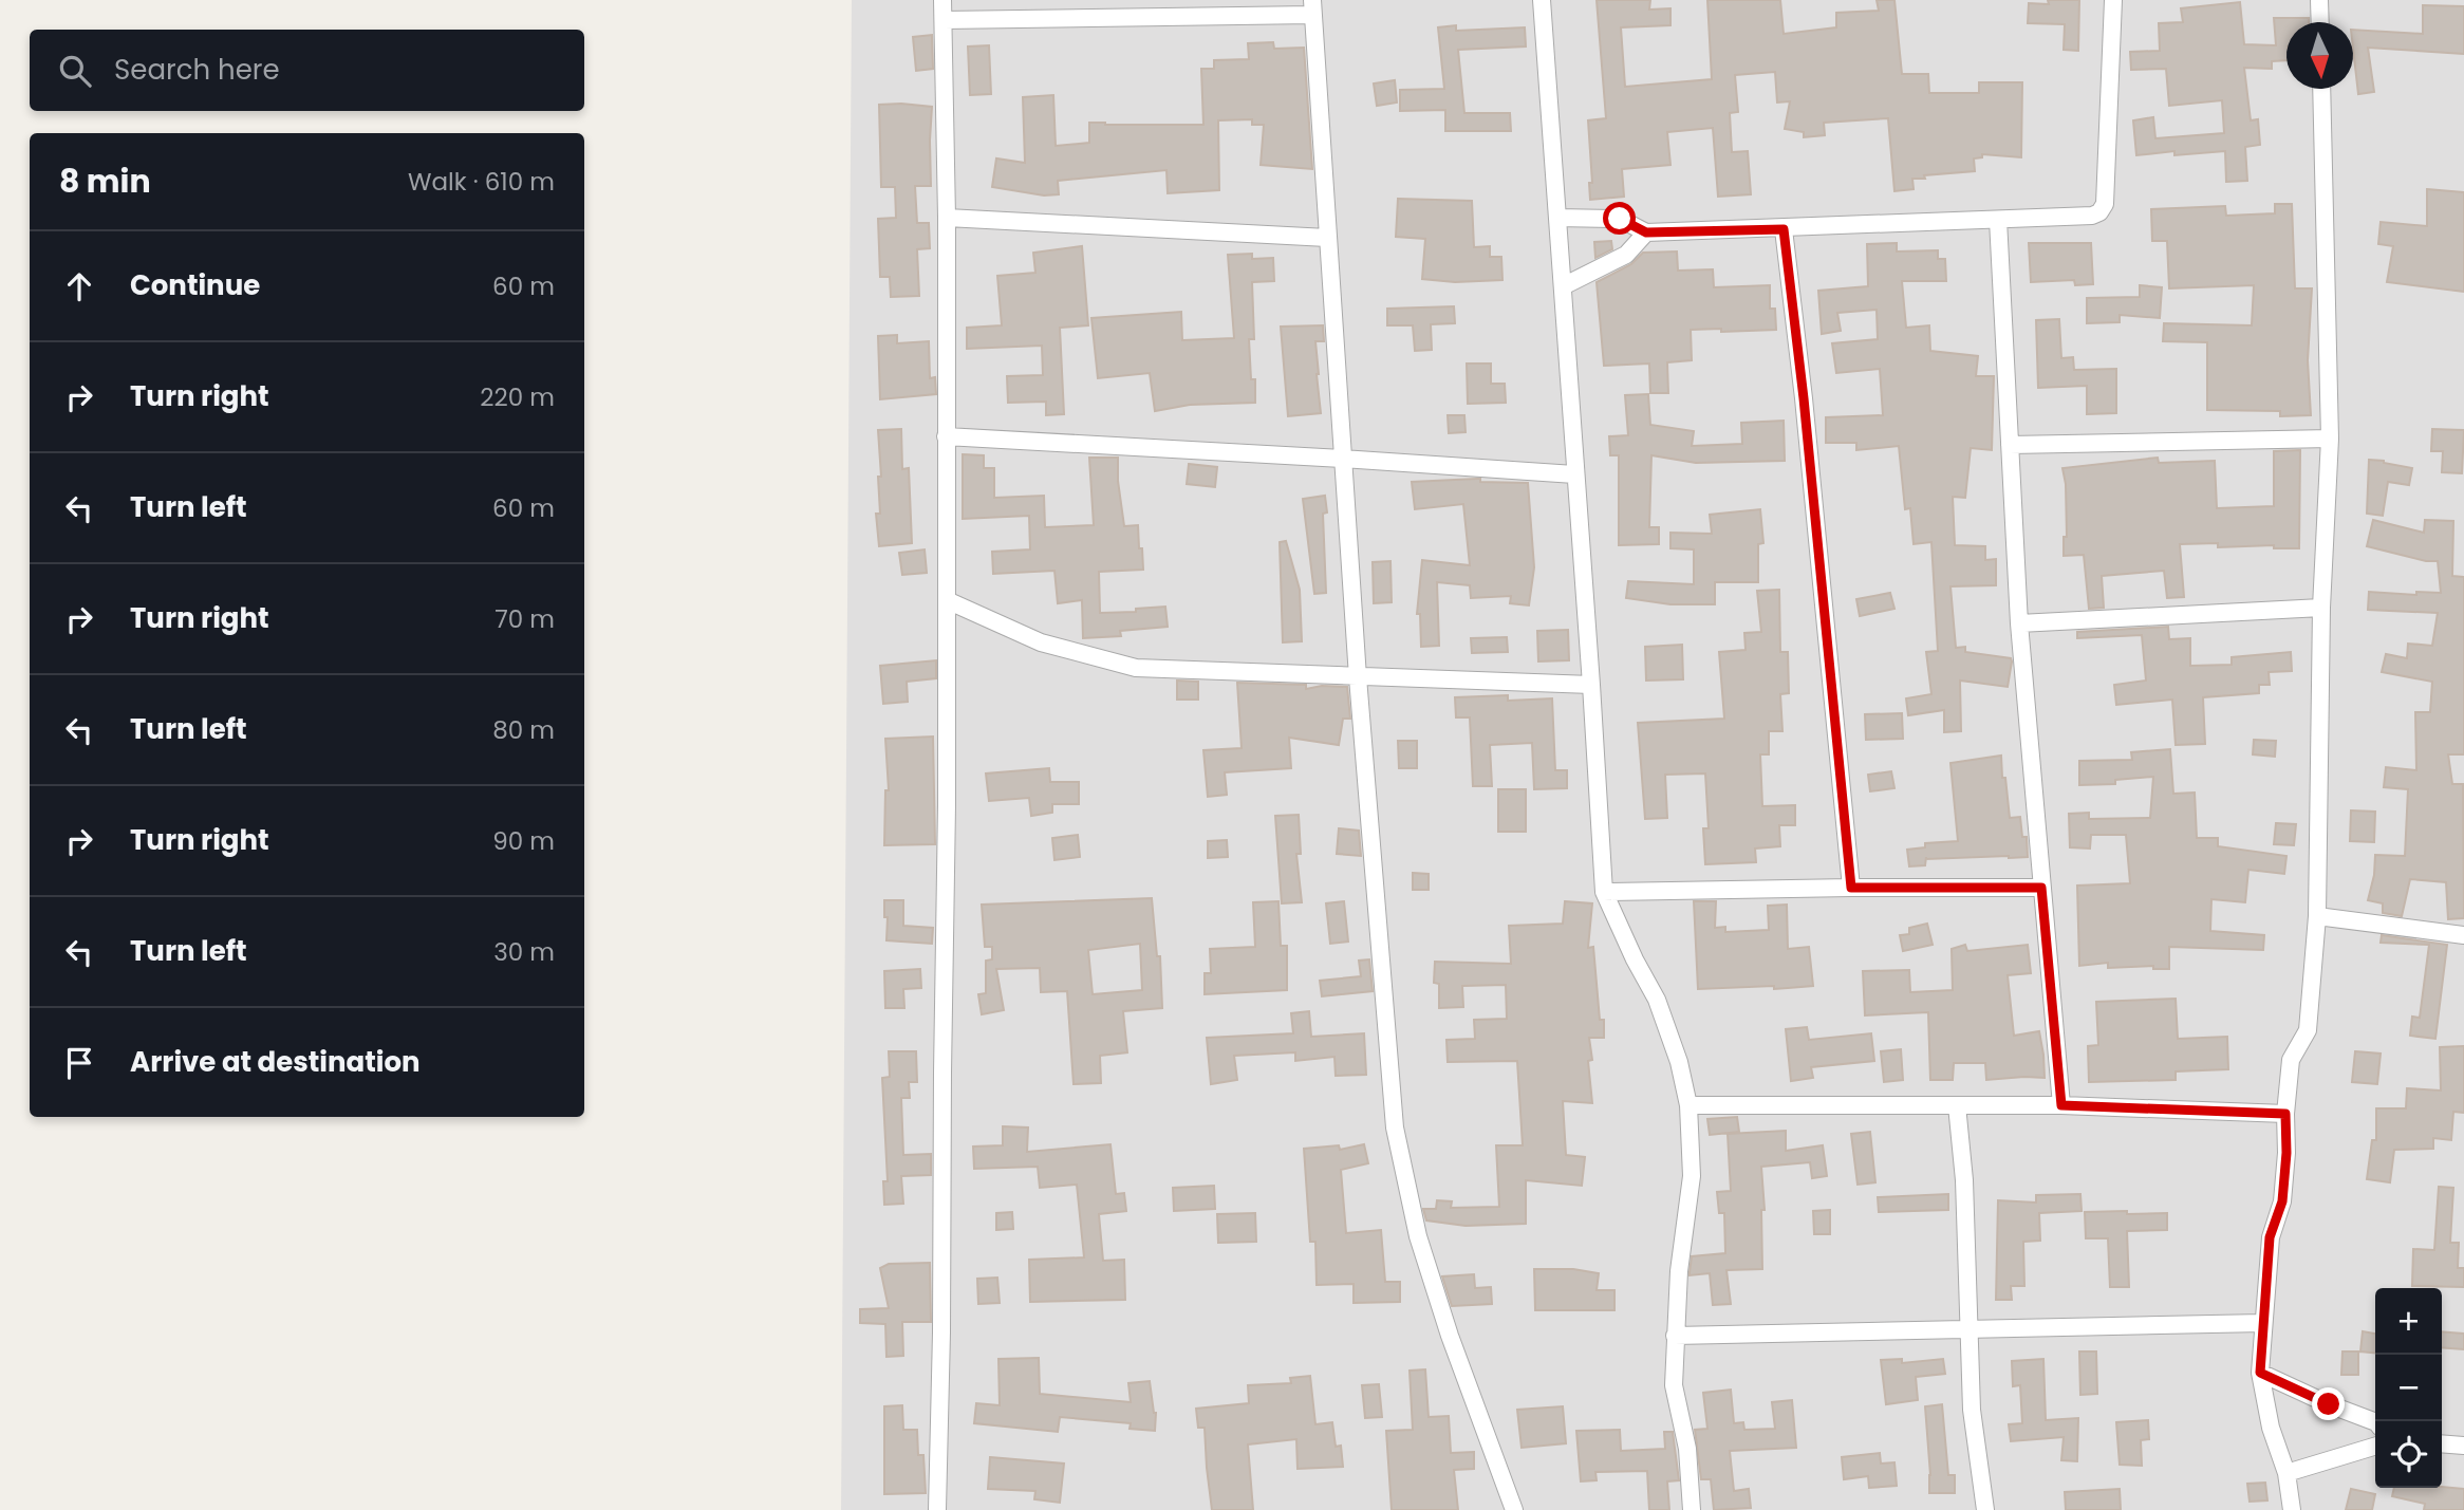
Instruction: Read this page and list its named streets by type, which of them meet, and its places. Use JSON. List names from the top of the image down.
{
  "north": "bottom",
  "page": {
    "search": "Search here",
    "heading": ["8 min", "Walk · 610 m"],
    "list": [
      ["Continue", "60 m"],
      ["Turn right", "220 m"],
      ["Turn left", "60 m"],
      ["Turn right", "70 m"],
      ["Turn left", "80 m"],
      ["Turn right", "90 m"],
      ["Turn left", "30 m"],
      "Arrive at destination"
    ],
    "map_buttons": ["+", "−"]
  }
}
